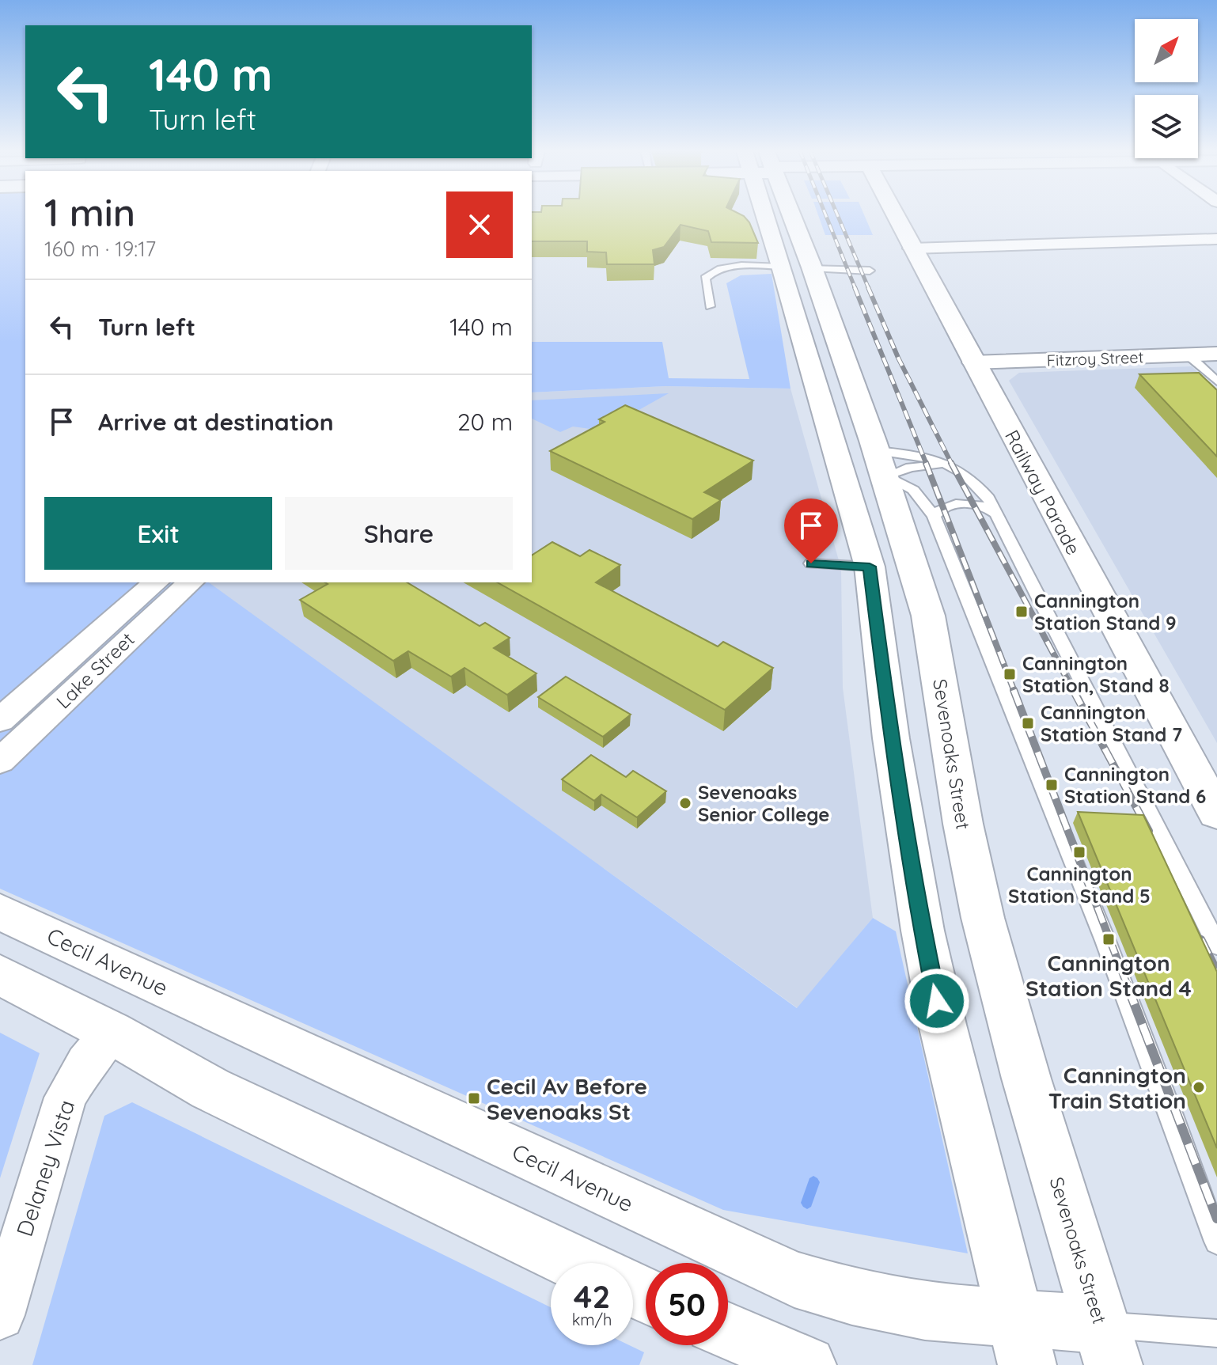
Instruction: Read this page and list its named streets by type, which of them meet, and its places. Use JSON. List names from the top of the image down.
{
  "streets": {
    "main road": ["Railway Parade", "Sevenoaks Street", "Cecil Avenue"],
    "street": ["Fitzroy Street", "Lake Street", "Delaney Vista"]
  },
  "crossings": [
    ["Fitzroy Street", "Railway Parade"],
    ["Sevenoaks Street", "Cecil Avenue"]
  ],
  "places": {
    "transit": [
      "Cannington Station Stand 9",
      "Cannington Station, Stand 8",
      "Cannington Station Stand 7",
      "Cannington Station Stand 6",
      "Cannington Station Stand 5",
      "Cannington Station Stand 4",
      "Cecil Av Before Sevenoaks St"
    ],
    "other": ["Sevenoaks Senior College", "Cannington Train Station"]
  },
  "north": "top right",
  "page": {
    "turn": ["140 m", "Turn left"],
    "heading": ["1 min", "160 m · 19:17"],
    "list": [
      {
        "name": "Turn left",
        "value": "140 m"
      },
      {
        "name": "Arrive at destination",
        "value": "20 m"
      }
    ],
    "buttons": ["Exit", "Share"],
    "speed": "42 km/h",
    "limit": "50"
  }
}
